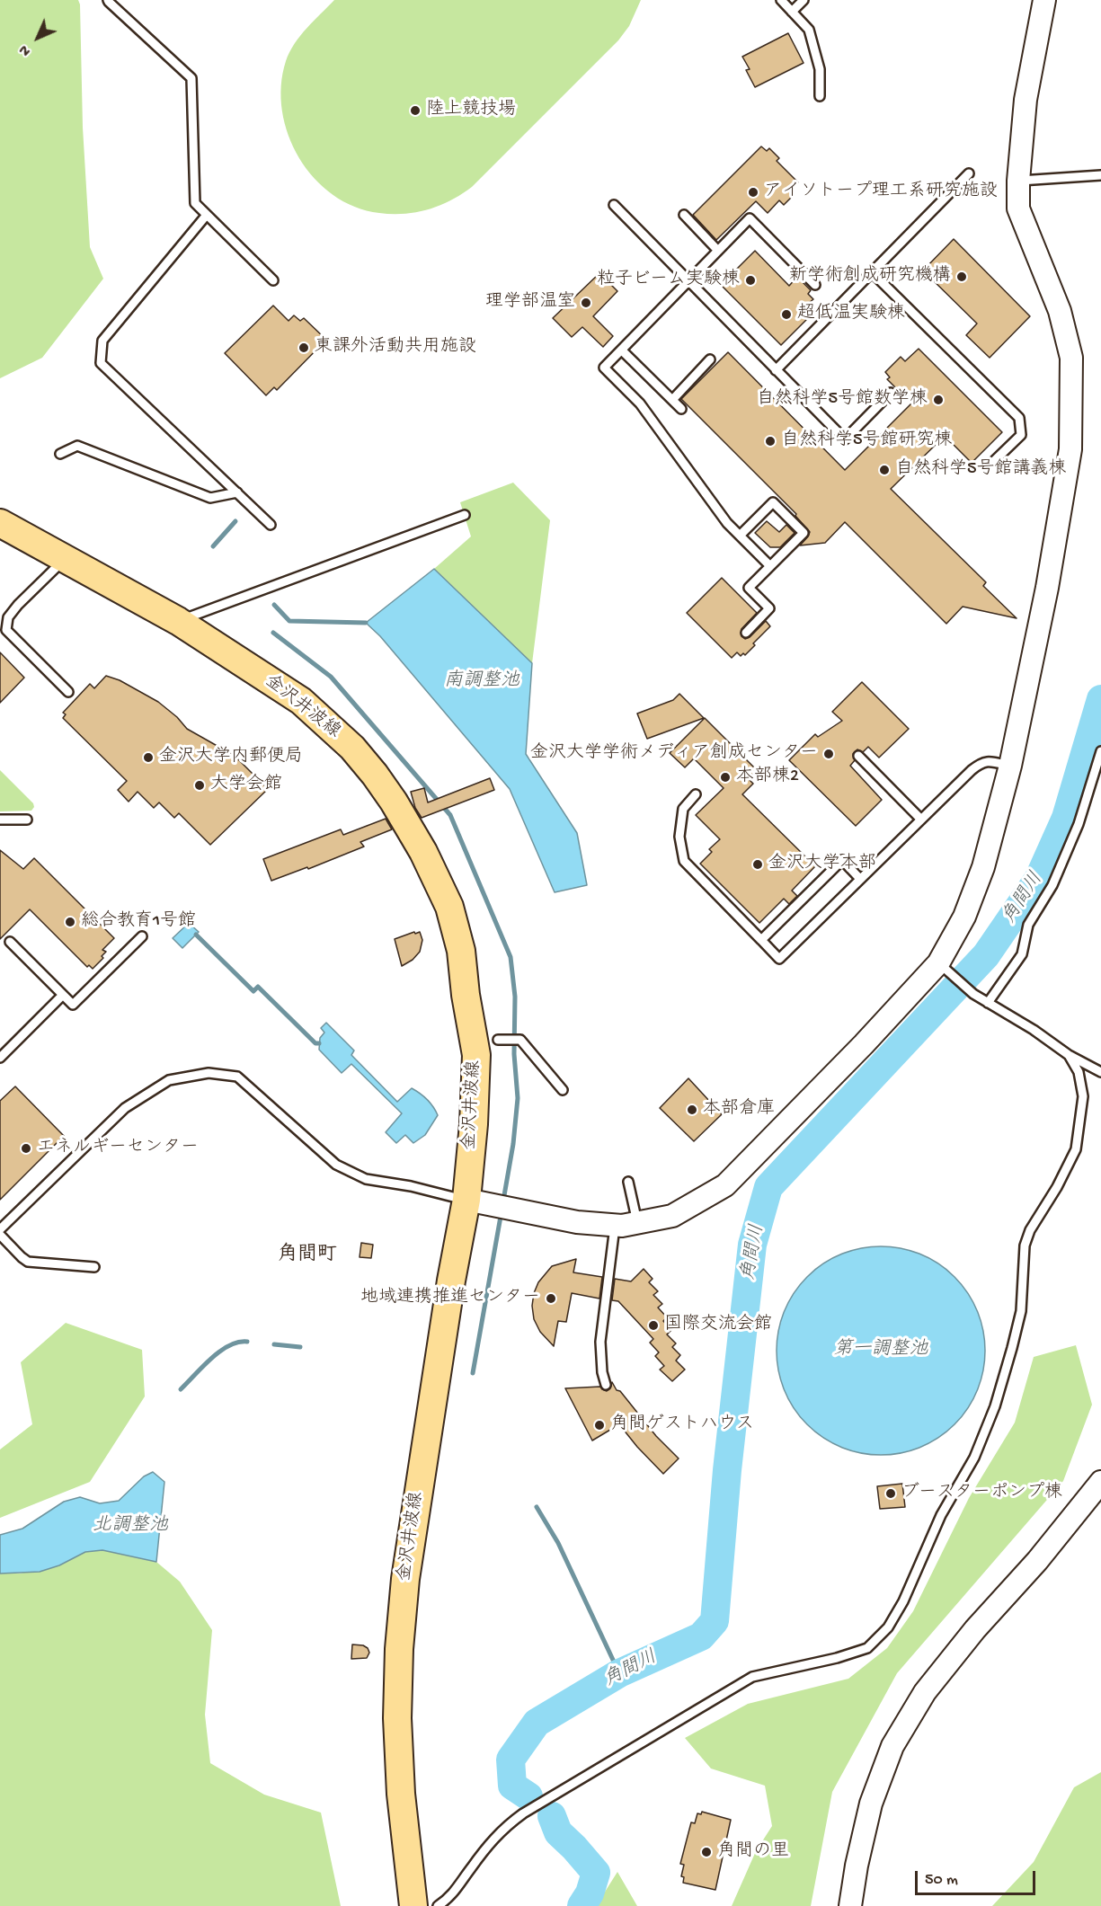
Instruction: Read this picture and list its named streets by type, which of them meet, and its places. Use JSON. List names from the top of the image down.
{
  "streets": {
    "main road": ["金沢井波線"]
  },
  "districts": ["角間町"],
  "water": [
    "南調整池",
    "角間川",
    "第一調整池",
    "北調整池"
  ],
  "places": [
    "陸上競技場",
    "アイソトープ理工系研究施設",
    "新学術創成研究機構",
    "粒子ビーム実験棟",
    "理学部温室",
    "超低温実験棟",
    "東課外活動共用施設",
    "自然科学5号館数学棟",
    "自然科学5号館研究棟",
    "自然科学5号館講義棟",
    "金沢大学学術メディア創成センター",
    "金沢大学内郵便局",
    "本部棟2",
    "大学会館",
    "金沢大学本部",
    "総合教育1号館",
    "本部倉庫",
    "エネルギーセンター",
    "地域連携推進センター",
    "国際交流会館",
    "角間ゲストハウス",
    "ブースターポンプ棟",
    "角間の里"
  ],
  "scale_bar": "50 m",
  "north": "bottom left"
}
